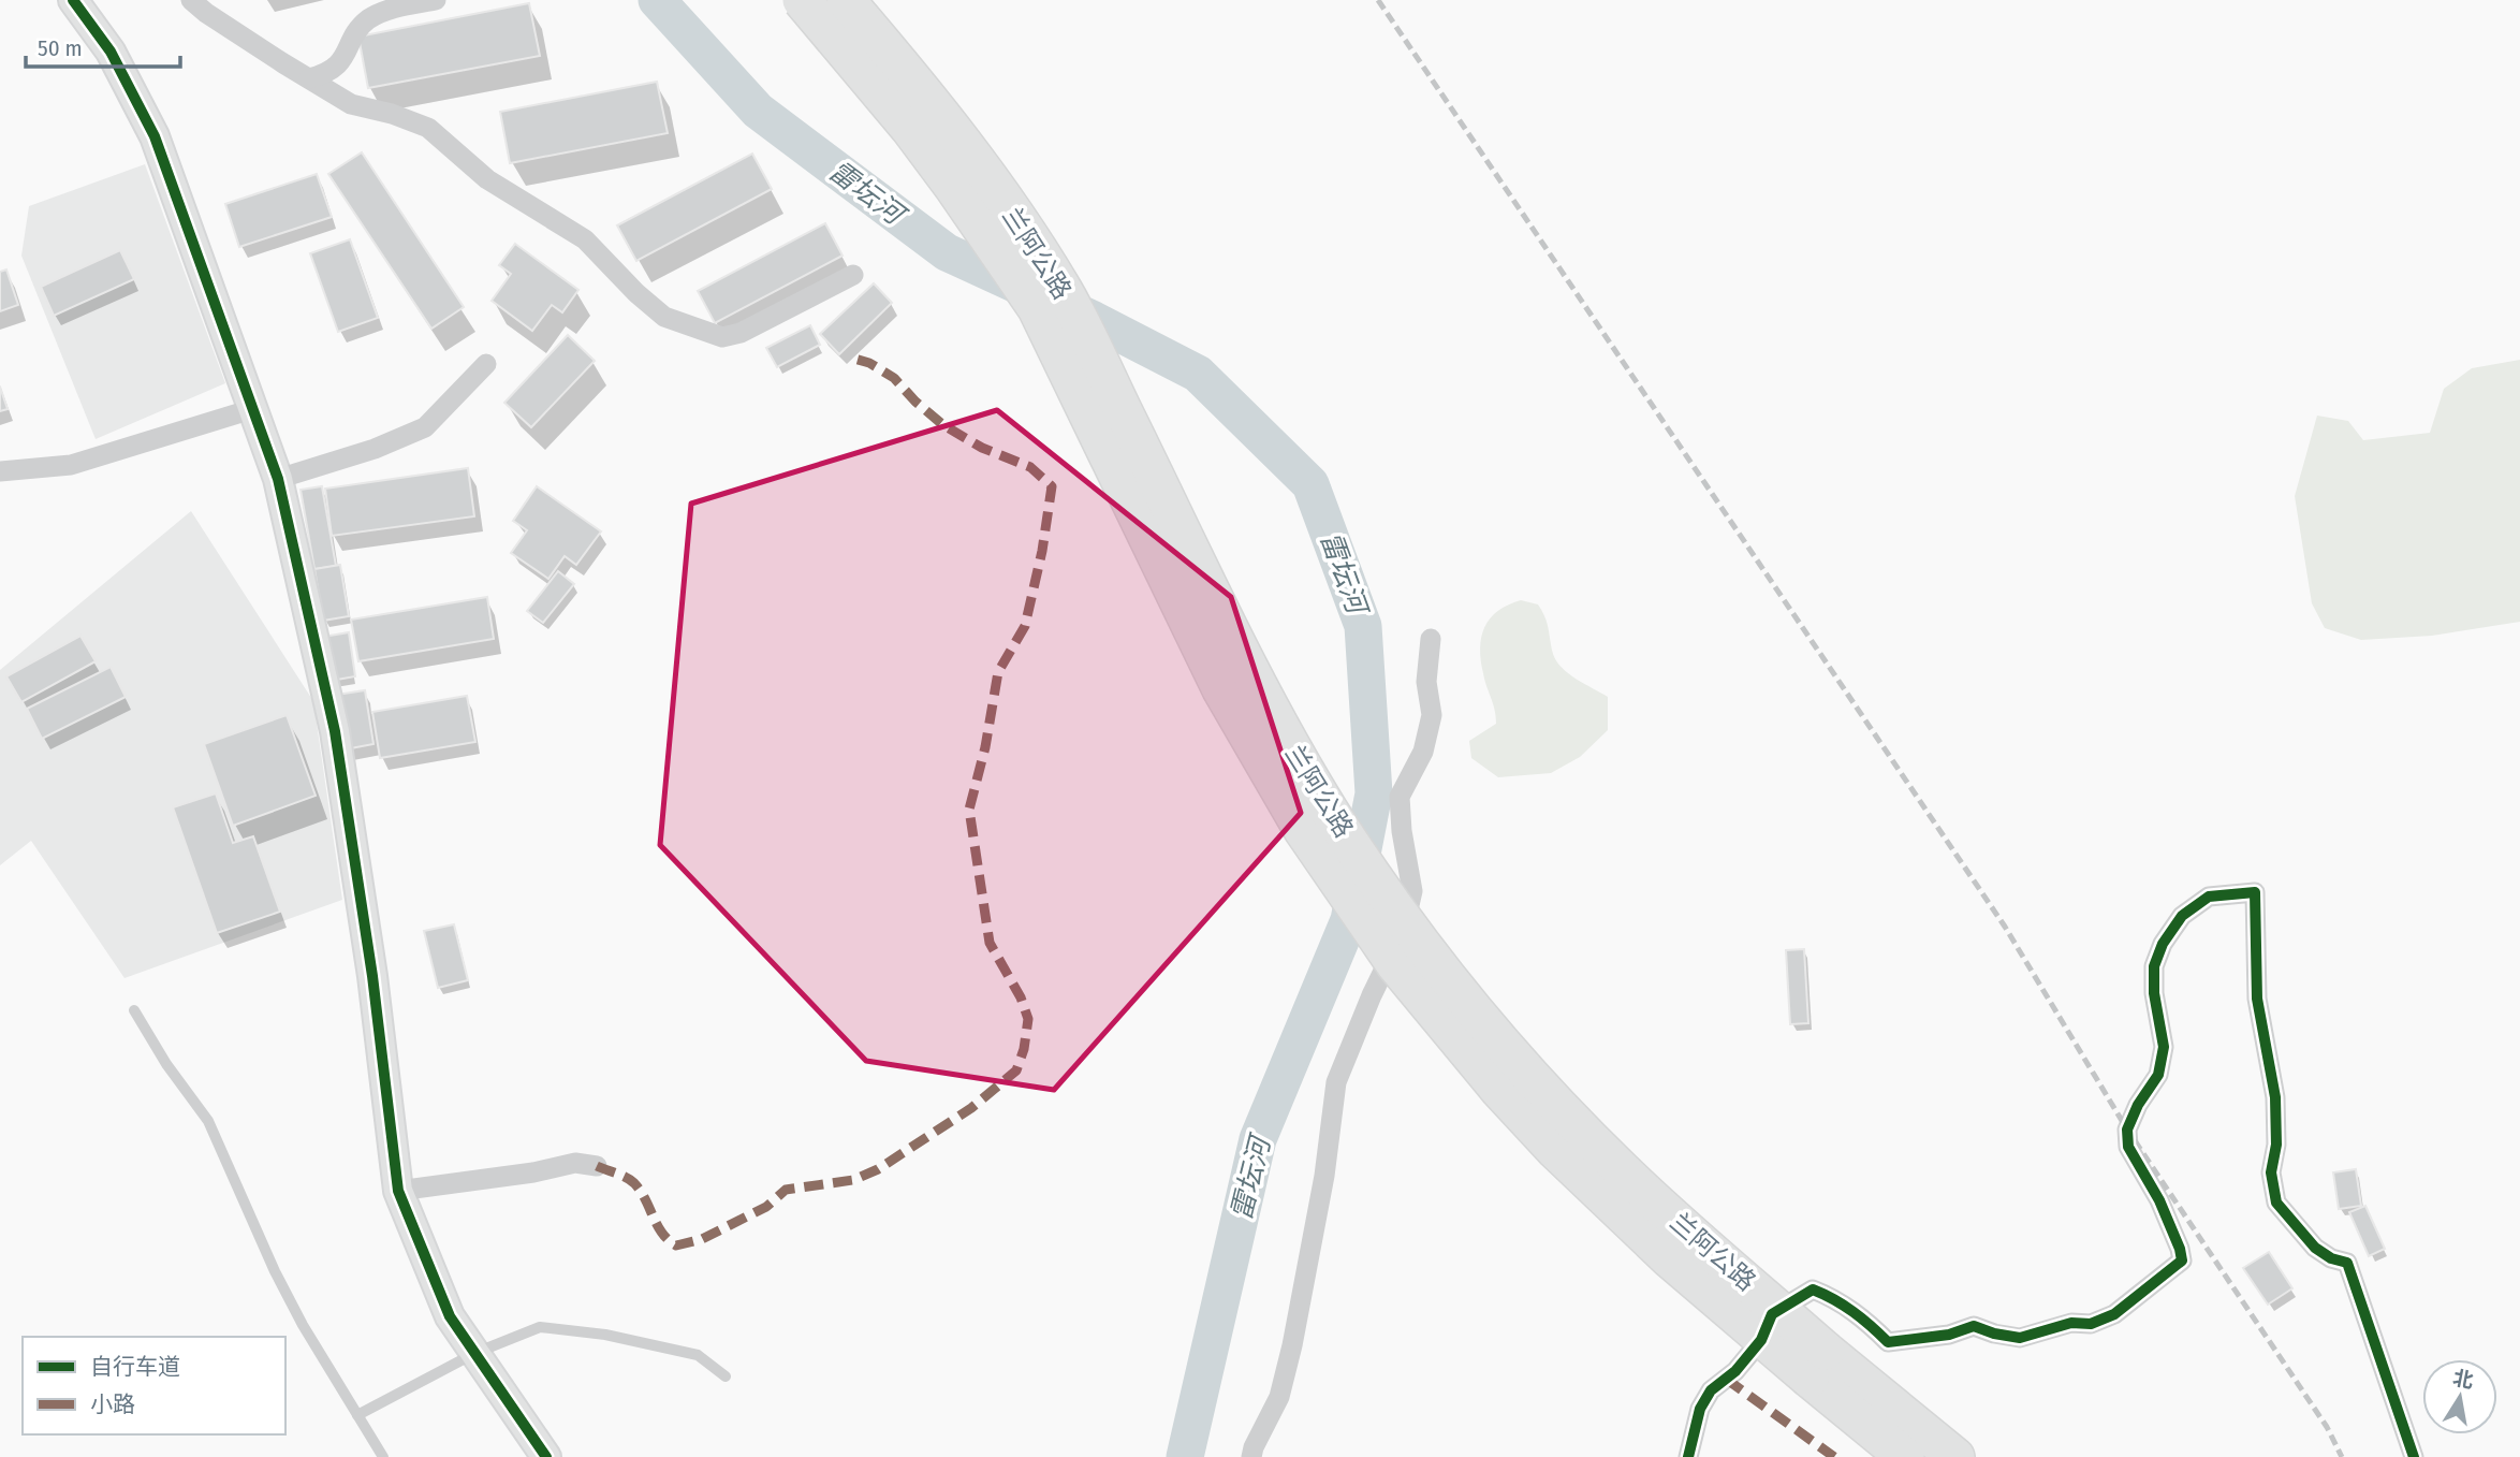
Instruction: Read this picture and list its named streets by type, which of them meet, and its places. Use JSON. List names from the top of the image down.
{
  "streets": {
    "highway": ["兰阿公路"]
  },
  "water": ["雷坛河"],
  "legend": ["自行车道", "小路"],
  "scale_bar": "50 m",
  "north": "top"
}
